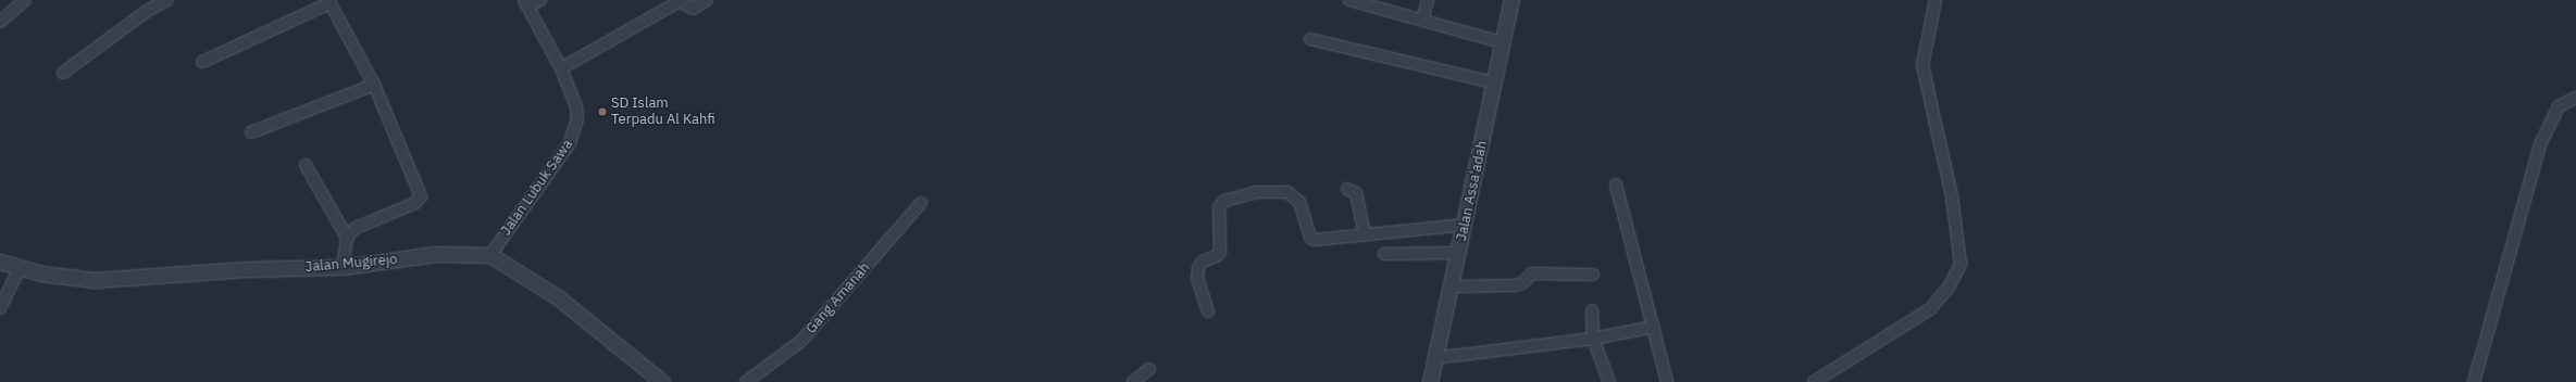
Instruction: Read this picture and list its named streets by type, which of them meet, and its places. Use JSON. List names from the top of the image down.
{
  "streets": {
    "street": [
      "Jalan Lubuk Sawa",
      "Jalan Assa'adah",
      "Jalan Mugirejo",
      "Gang Amanah"
    ]
  },
  "crossings": [
    ["Jalan Lubuk Sawa", "Jalan Mugirejo"]
  ],
  "places": ["SD Islam Terpadu Al Kahfi"]
}
